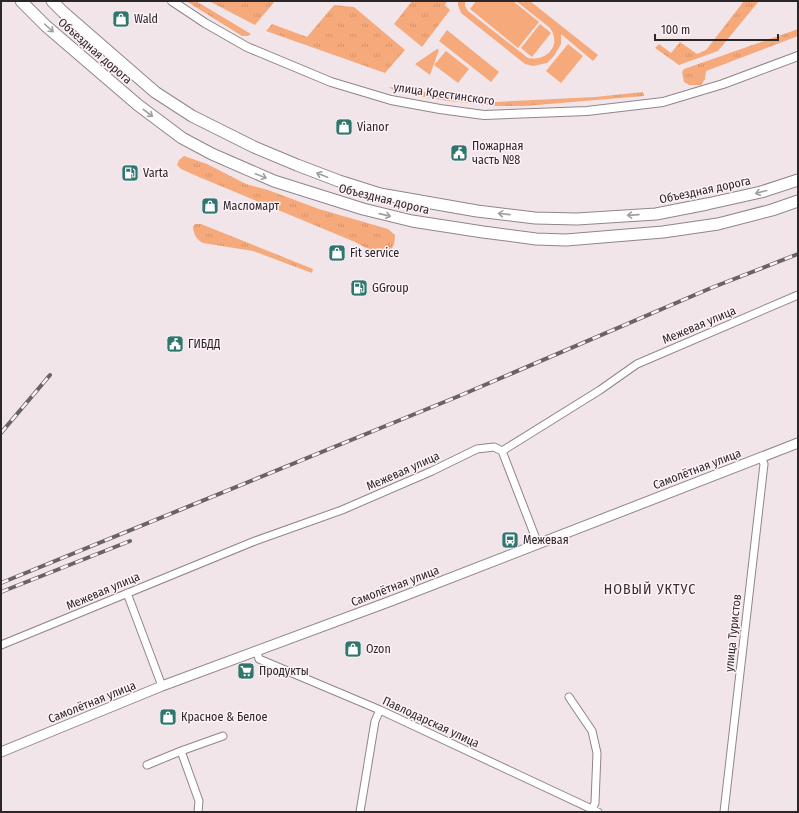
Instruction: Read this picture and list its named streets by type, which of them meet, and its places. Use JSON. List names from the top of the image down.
{
  "streets": {
    "main road": ["Объездная дорога", "Самолётная улица"],
    "street": [
      "улица Крестинского",
      "Межевая улица",
      "улица Туристов",
      "Павлодарская улица"
    ]
  },
  "crossings": [
    ["Самолётная улица", "улица Туристов"],
    ["Самолётная улица", "Павлодарская улица"]
  ],
  "districts": ["НОВЫЙ УКТУС"],
  "places": {
    "shop": [
      "Wald",
      "Vianor",
      "Масломарт",
      "Fit service",
      "Ozon",
      "Красное & Белое"
    ],
    "public building": ["Пожарная часть №8", "ГИБДД"],
    "fuel station": ["Varta", "GGroup"],
    "bus stop": ["Межевая"],
    "supermarket": ["Продукты"]
  },
  "scale_bar": "100 m"
}
